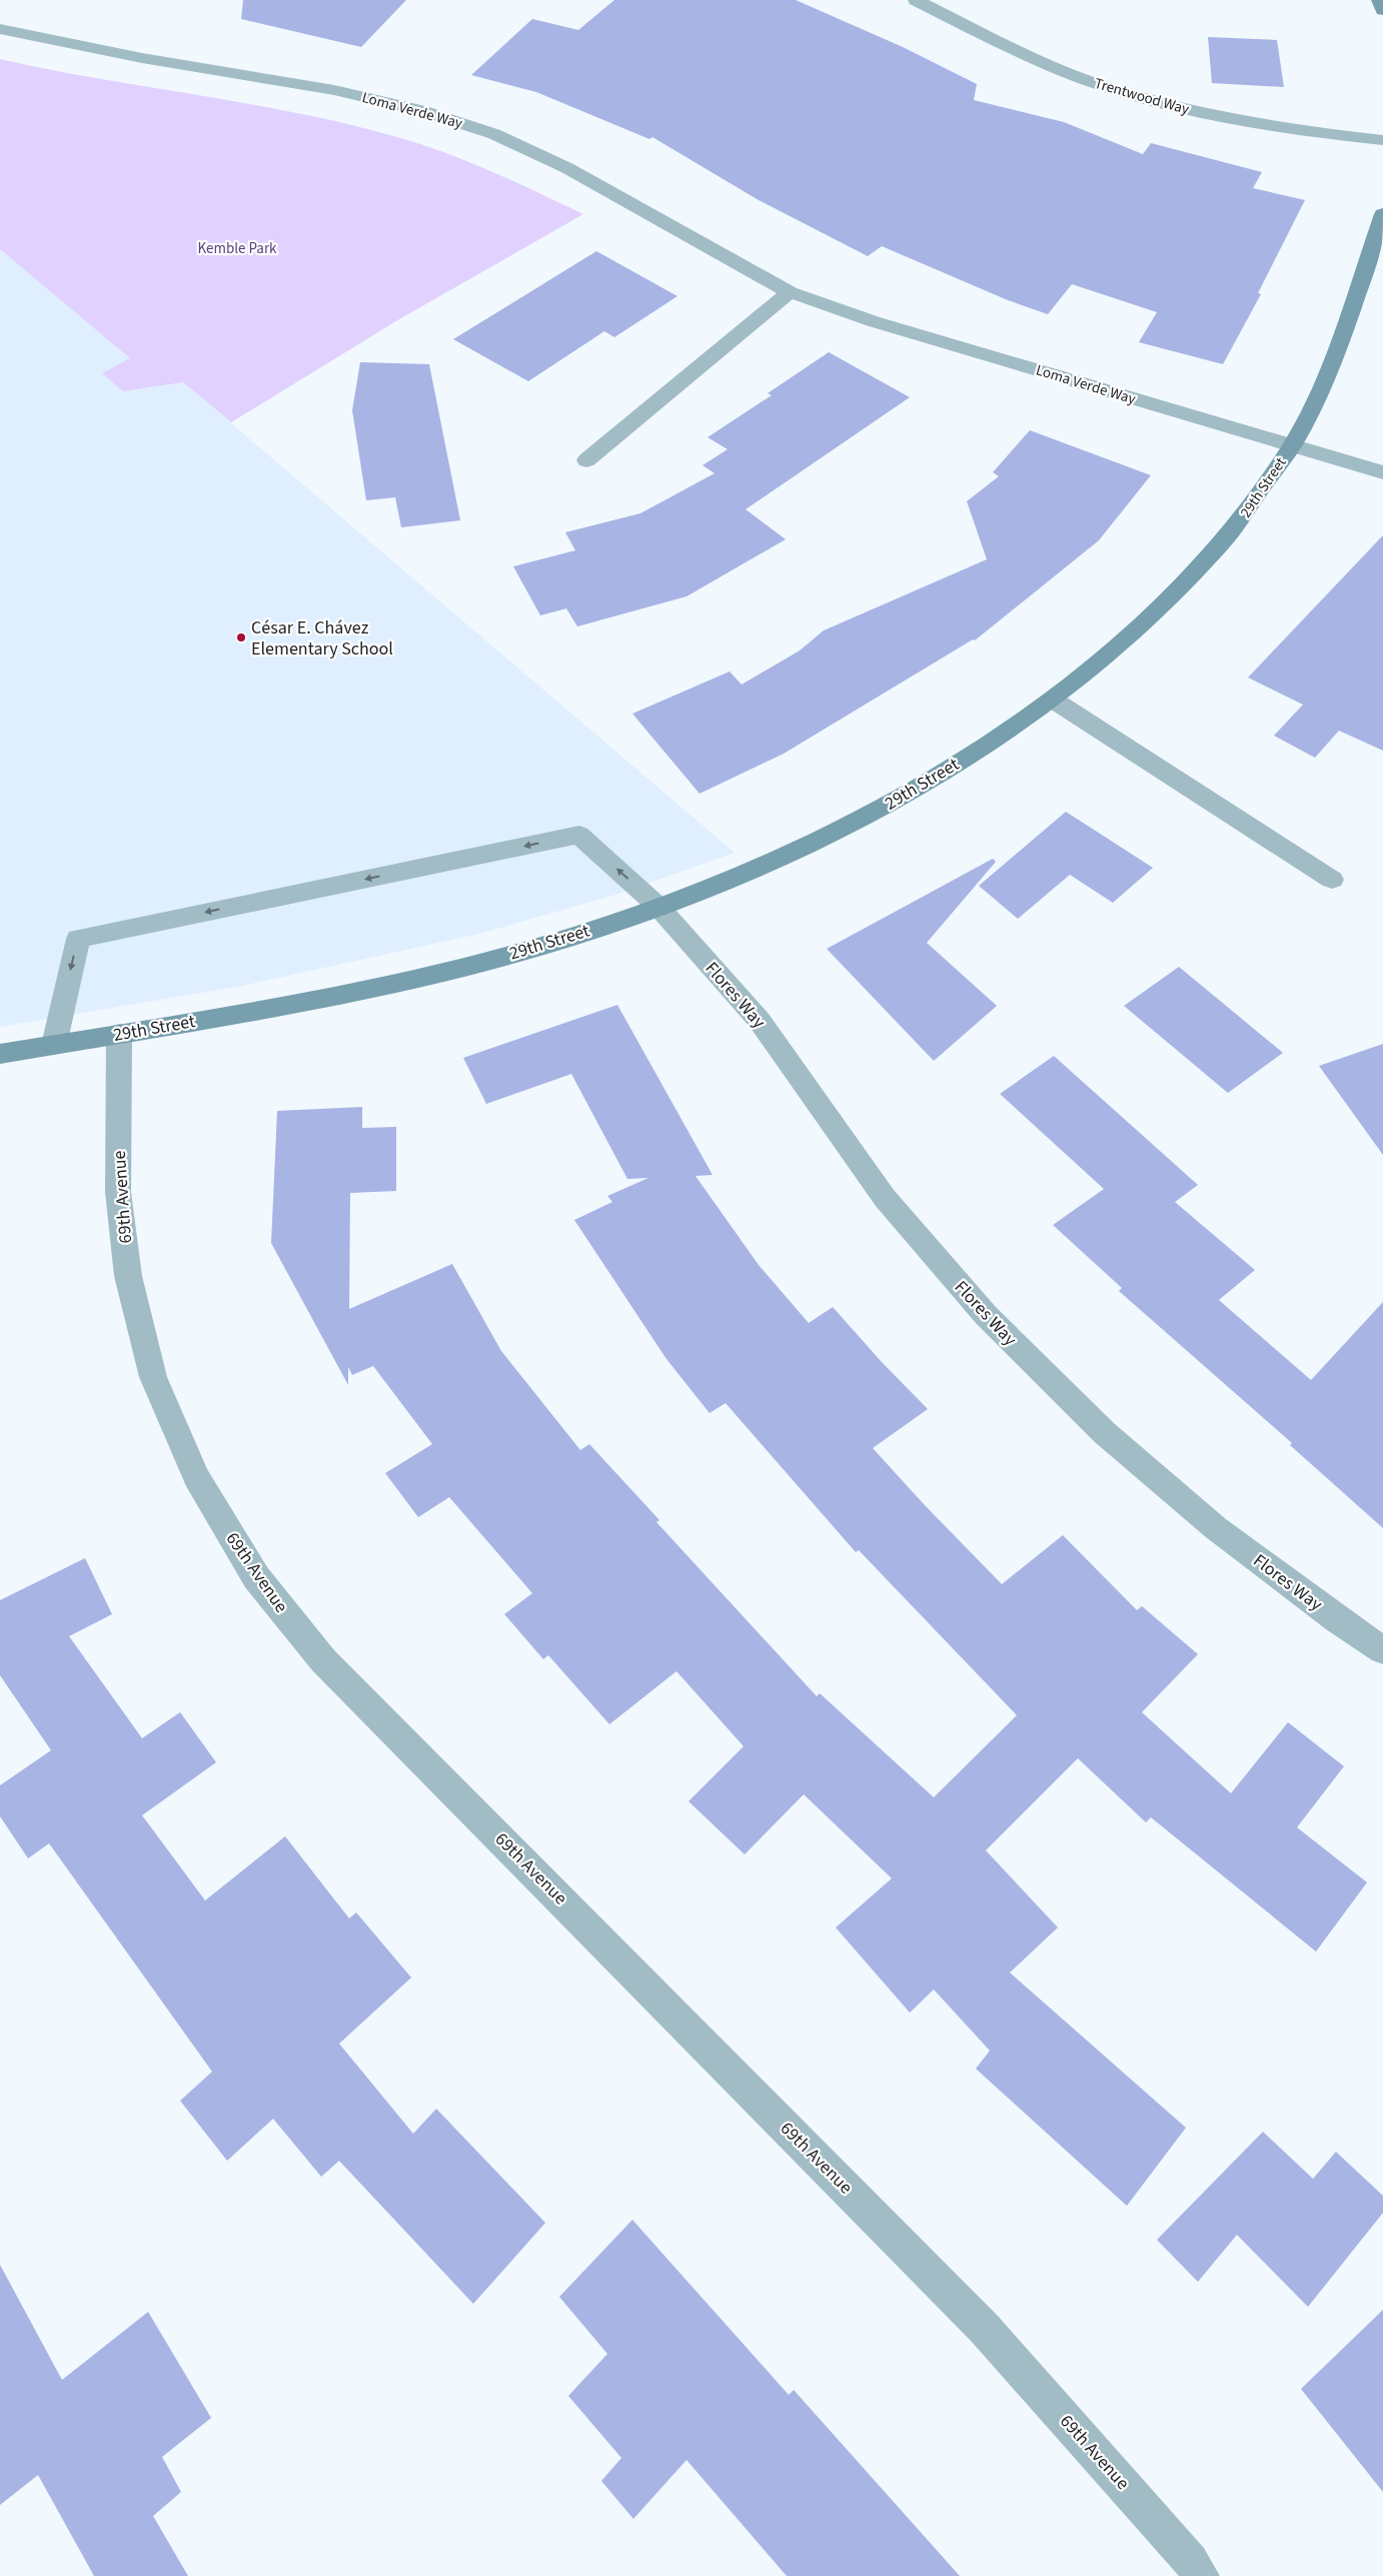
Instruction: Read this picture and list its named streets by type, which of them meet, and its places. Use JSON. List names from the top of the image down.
{
  "streets": {
    "street": [
      "Trentwood Way",
      "Loma Verde Way",
      "29th Street",
      "Flores Way",
      "69th Avenue"
    ]
  },
  "crossings": [
    ["Loma Verde Way", "29th Street"],
    ["29th Street", "Flores Way"],
    ["29th Street", "69th Avenue"]
  ],
  "parks": ["Kemble Park"],
  "places": ["César E. Chávez Elementary School"]
}
